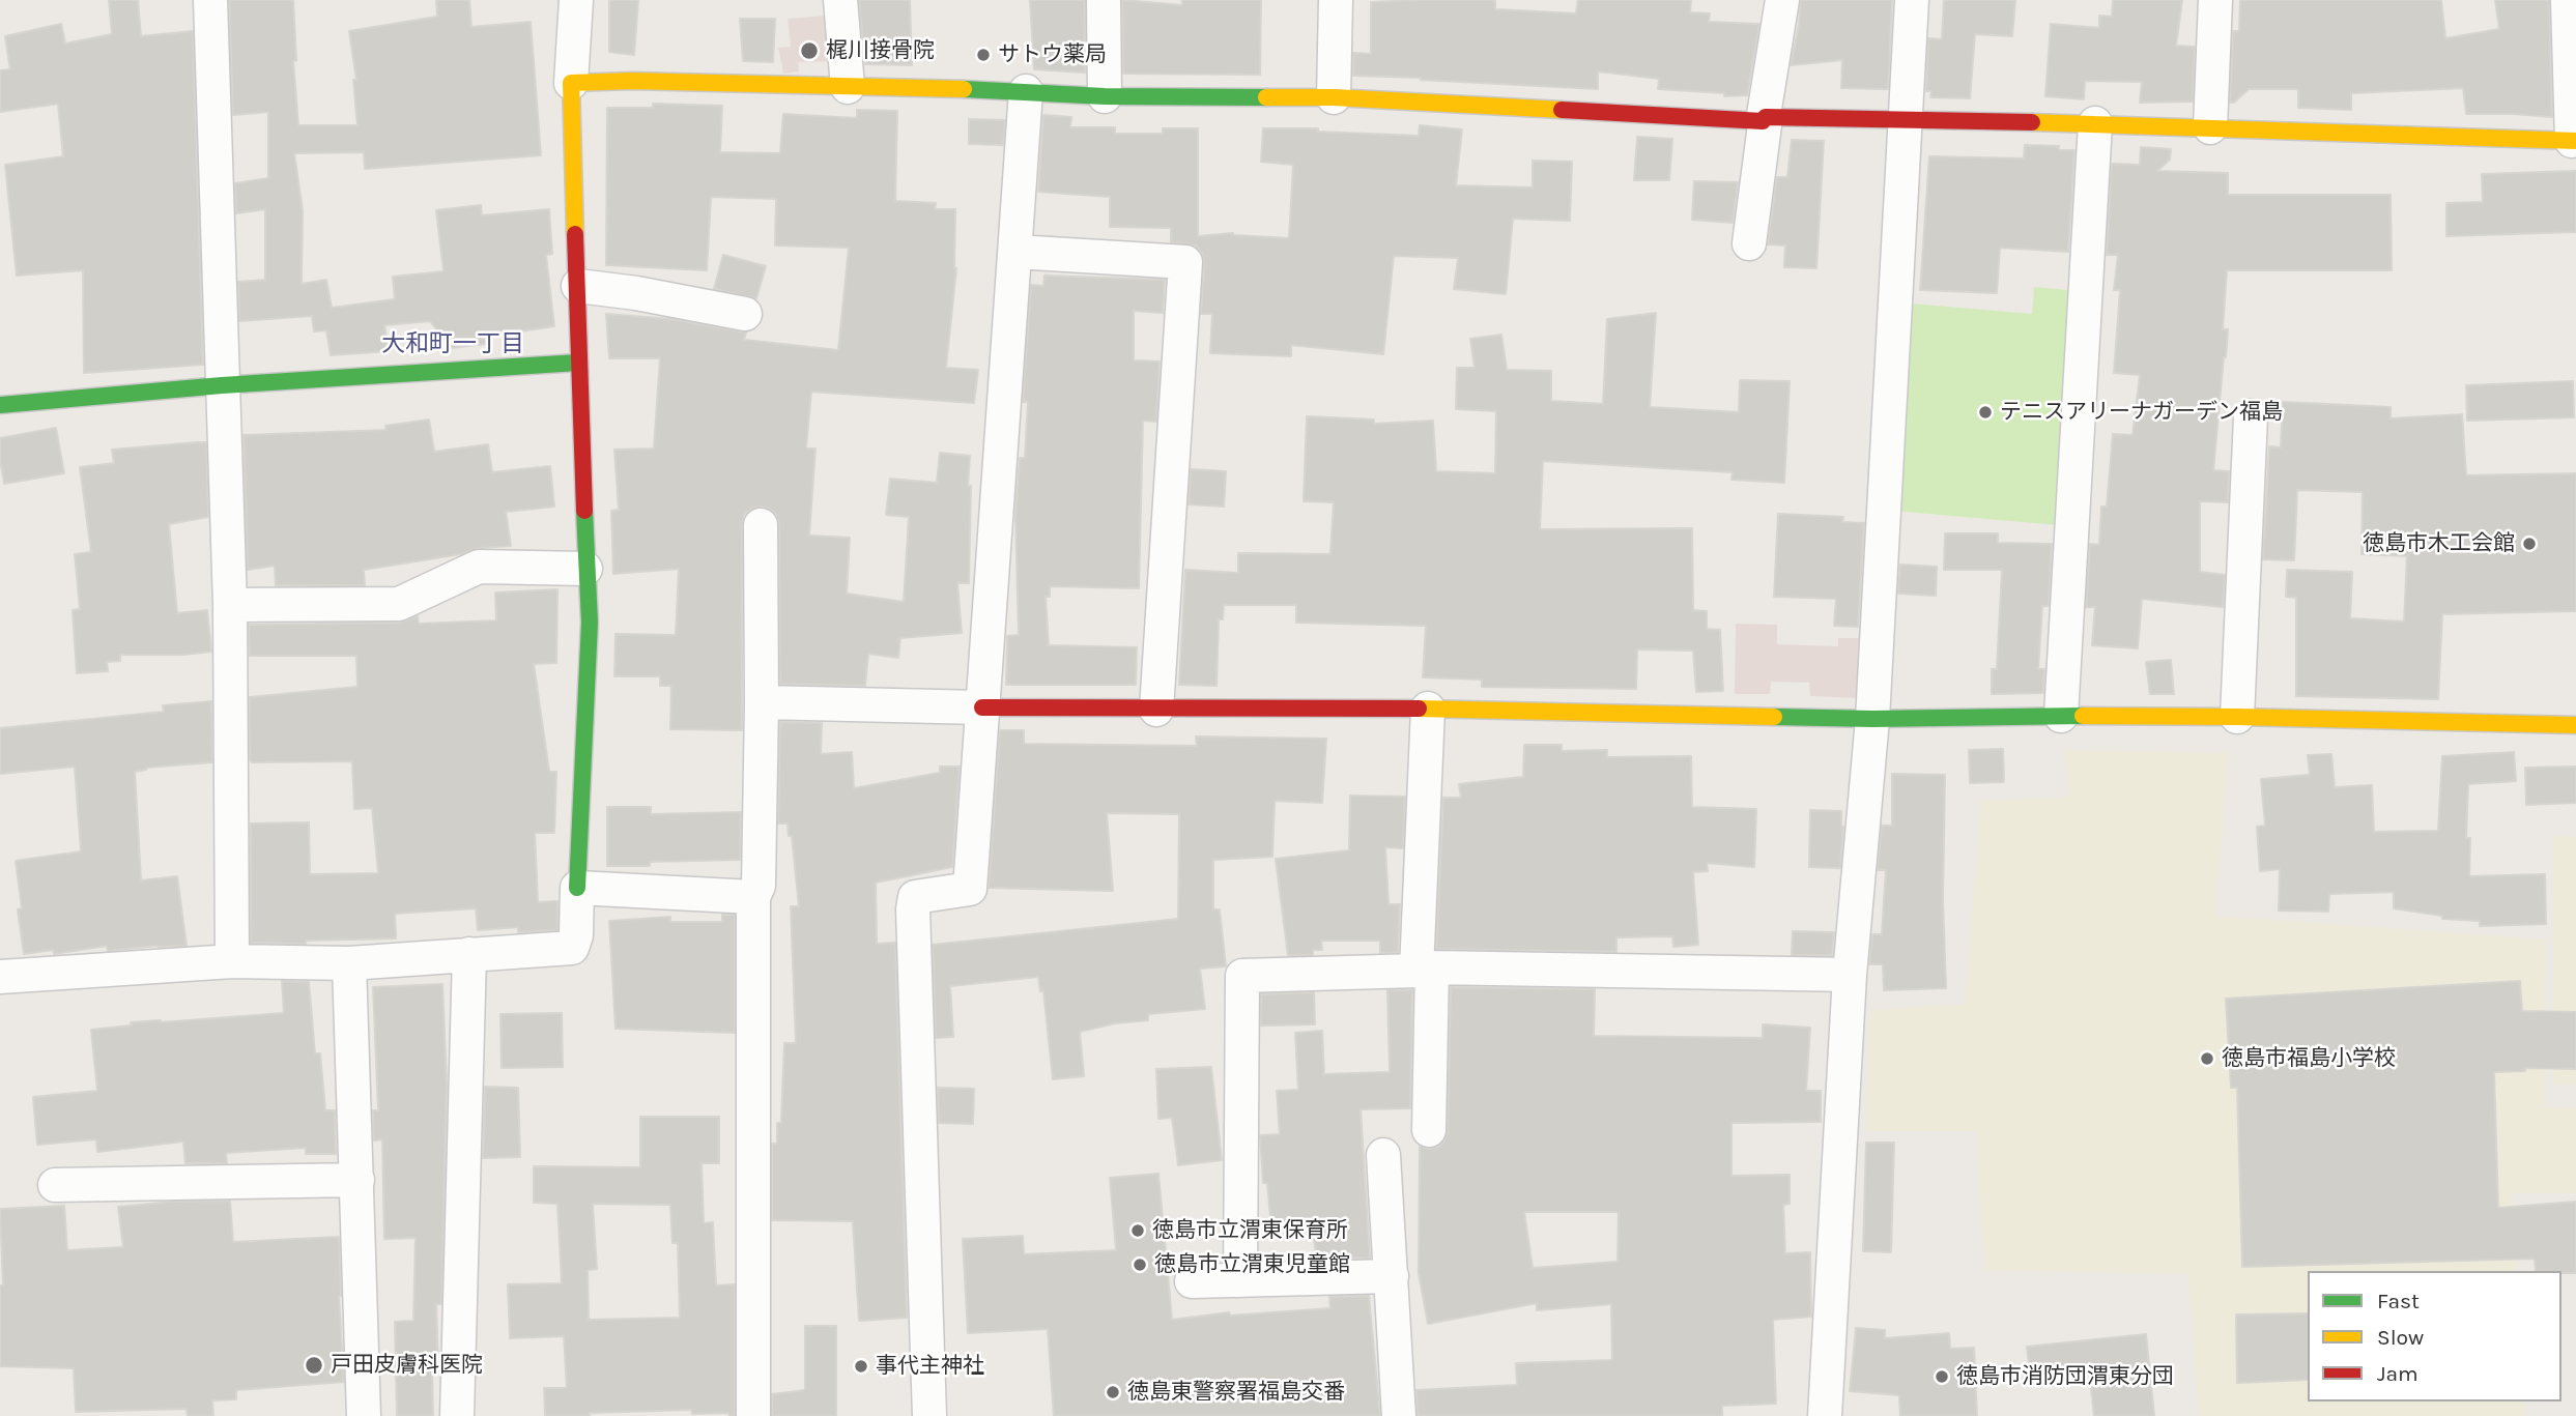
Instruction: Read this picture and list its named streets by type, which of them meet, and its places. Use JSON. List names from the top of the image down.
{
  "districts": ["大和町一丁目"],
  "places": [
    "梶川接骨院",
    "サトウ薬局",
    "テニスアリーナガーデン福島",
    "徳島市木工会館",
    "徳島市福島小学校",
    "徳島市立渭東保育所",
    "徳島市立渭東児童館",
    "戸田皮膚科医院",
    "事代主神社",
    "徳島市消防団渭東分団",
    "徳島東警察署福島交番"
  ],
  "legend": ["Fast", "Slow", "Jam"]
}
